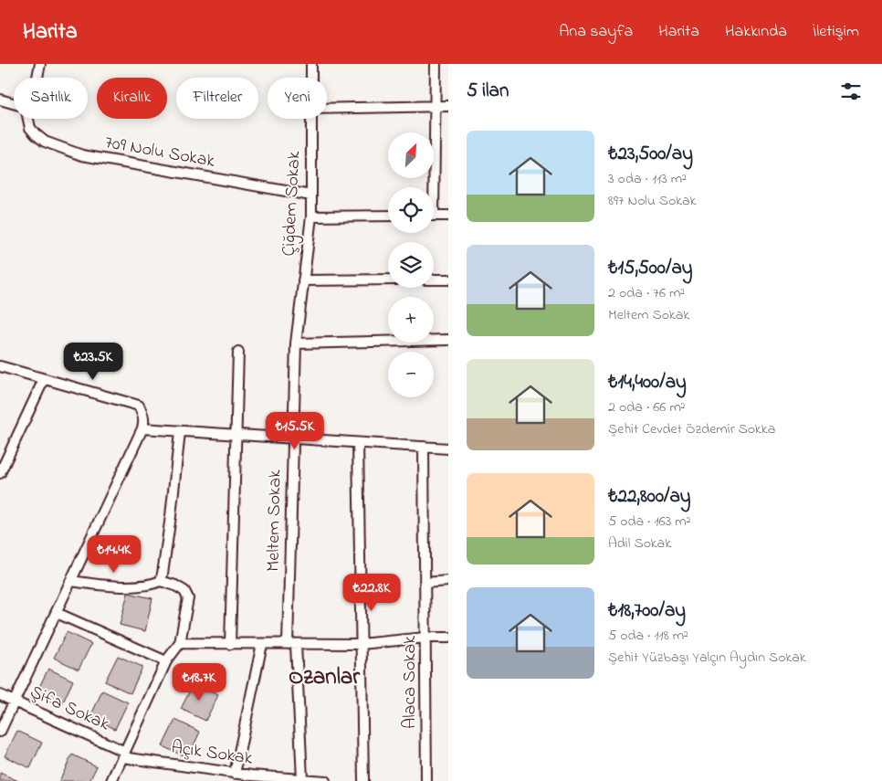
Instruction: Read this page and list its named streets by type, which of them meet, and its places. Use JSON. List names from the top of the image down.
{
  "streets": {
    "street": [
      "709 Nolu Sokak",
      "Çiğdem Sokak",
      "Meltem Sokak",
      "Alaca Sokak",
      "Şifa Sokak",
      "Açık Sokak"
    ]
  },
  "crossings": [
    ["709 Nolu Sokak", "Çiğdem Sokak"],
    ["Çiğdem Sokak", "Meltem Sokak"],
    ["Meltem Sokak", "Açık Sokak"],
    ["Şifa Sokak", "Açık Sokak"]
  ],
  "districts": ["Ozanlar"],
  "north": "top right",
  "page": {
    "header": "Harita",
    "nav": [
      "Ana sayfa",
      "Harita",
      "Hakkında",
      "İletişim"
    ],
    "heading": "5 ilan",
    "chip": [
      "Satılık",
      "Kiralık",
      "Filtreler",
      "Yeni"
    ],
    "list": [
      {
        "name": "₺23,500/ay",
        "note": "3 oda · 113 m² · 897 Nolu Sokak"
      },
      {
        "name": "₺15,500/ay",
        "note": "2 oda · 76 m² · Meltem Sokak"
      },
      {
        "name": "₺14,400/ay",
        "note": "2 oda · 66 m² · Şehit Cevdet Özdemir Sokka"
      },
      {
        "name": "₺22,800/ay",
        "note": "5 oda · 163 m² · Adil Sokak"
      },
      {
        "name": "₺18,700/ay",
        "note": "5 oda · 118 m² · Şehit Yüzbaşı Yalçın Aydın Sokak"
      }
    ],
    "map_buttons": ["+", "−"],
    "price": [
      "₺23.5K",
      "₺15.5K",
      "₺14.4K",
      "₺22.8K",
      "₺18.7K"
    ]
  }
}
